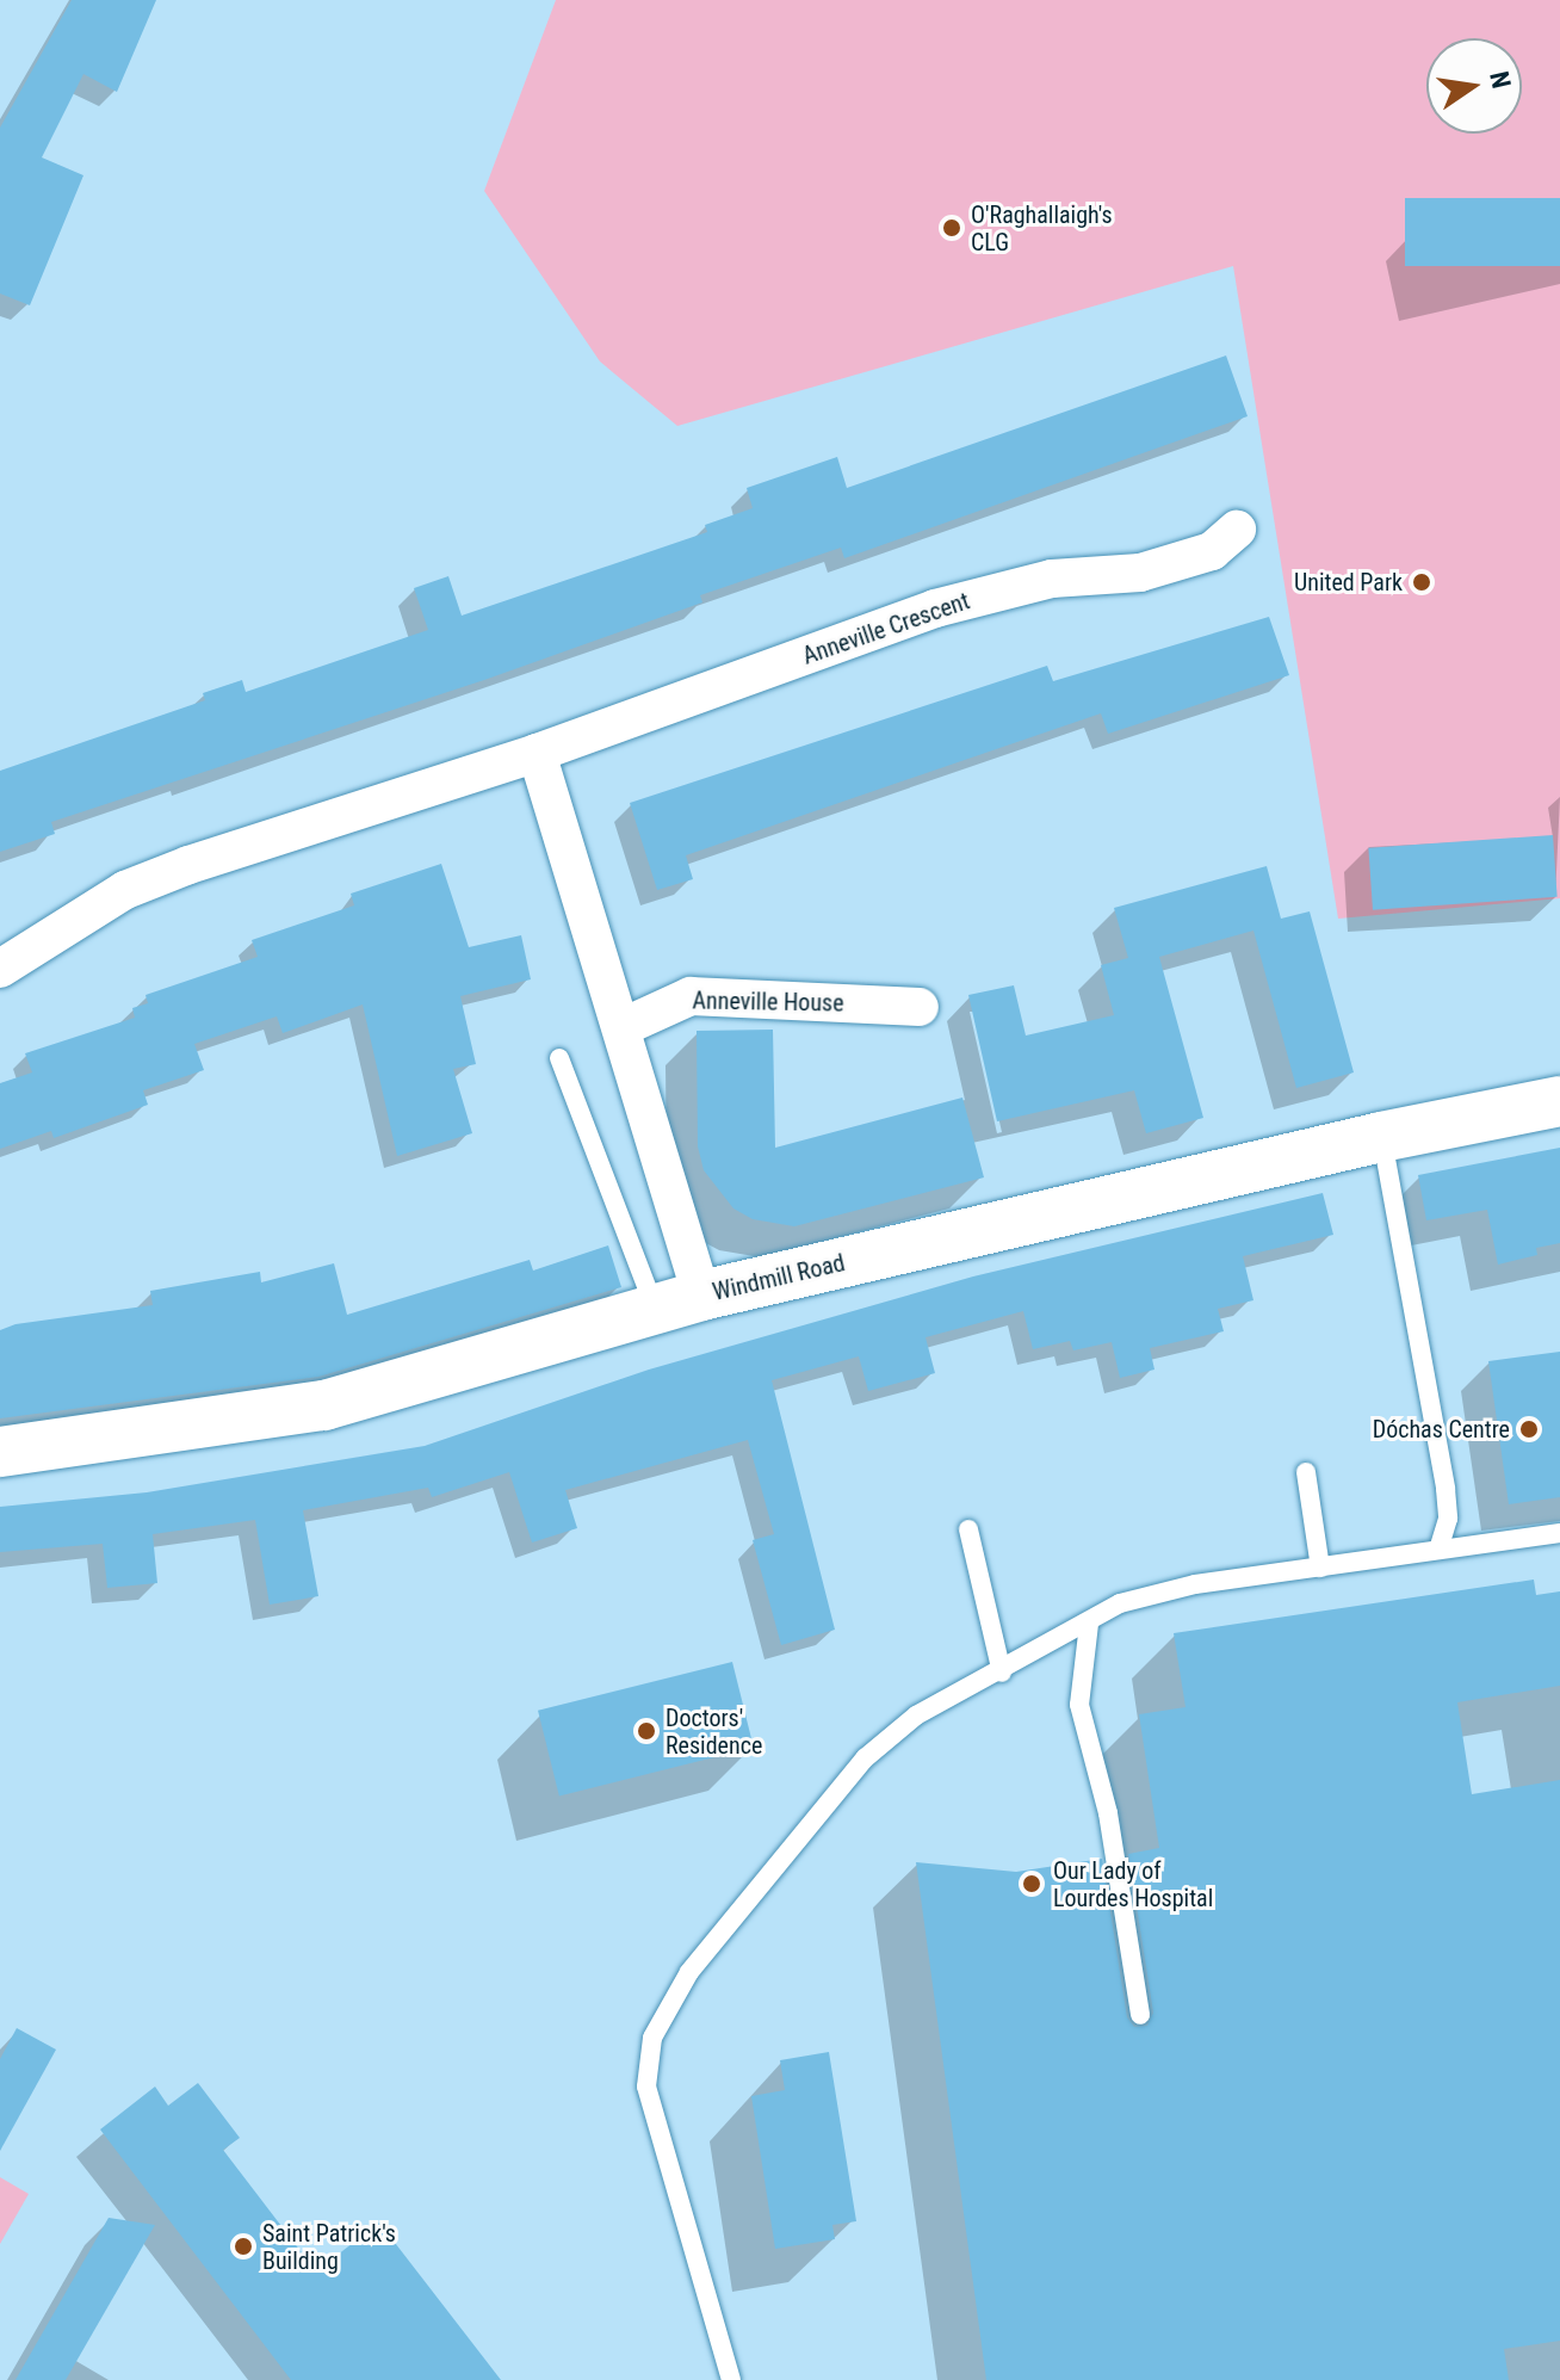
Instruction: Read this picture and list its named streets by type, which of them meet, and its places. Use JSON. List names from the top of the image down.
{
  "streets": {
    "street": ["Anneville Crescent", "Anneville House", "Windmill Road"]
  },
  "places": [
    "O'Raghallaigh's CLG",
    "United Park",
    "Dóchas Centre",
    "Doctors' Residence",
    "Our Lady of Lourdes Hospital",
    "Saint Patrick's Building"
  ],
  "north": "right"
}
